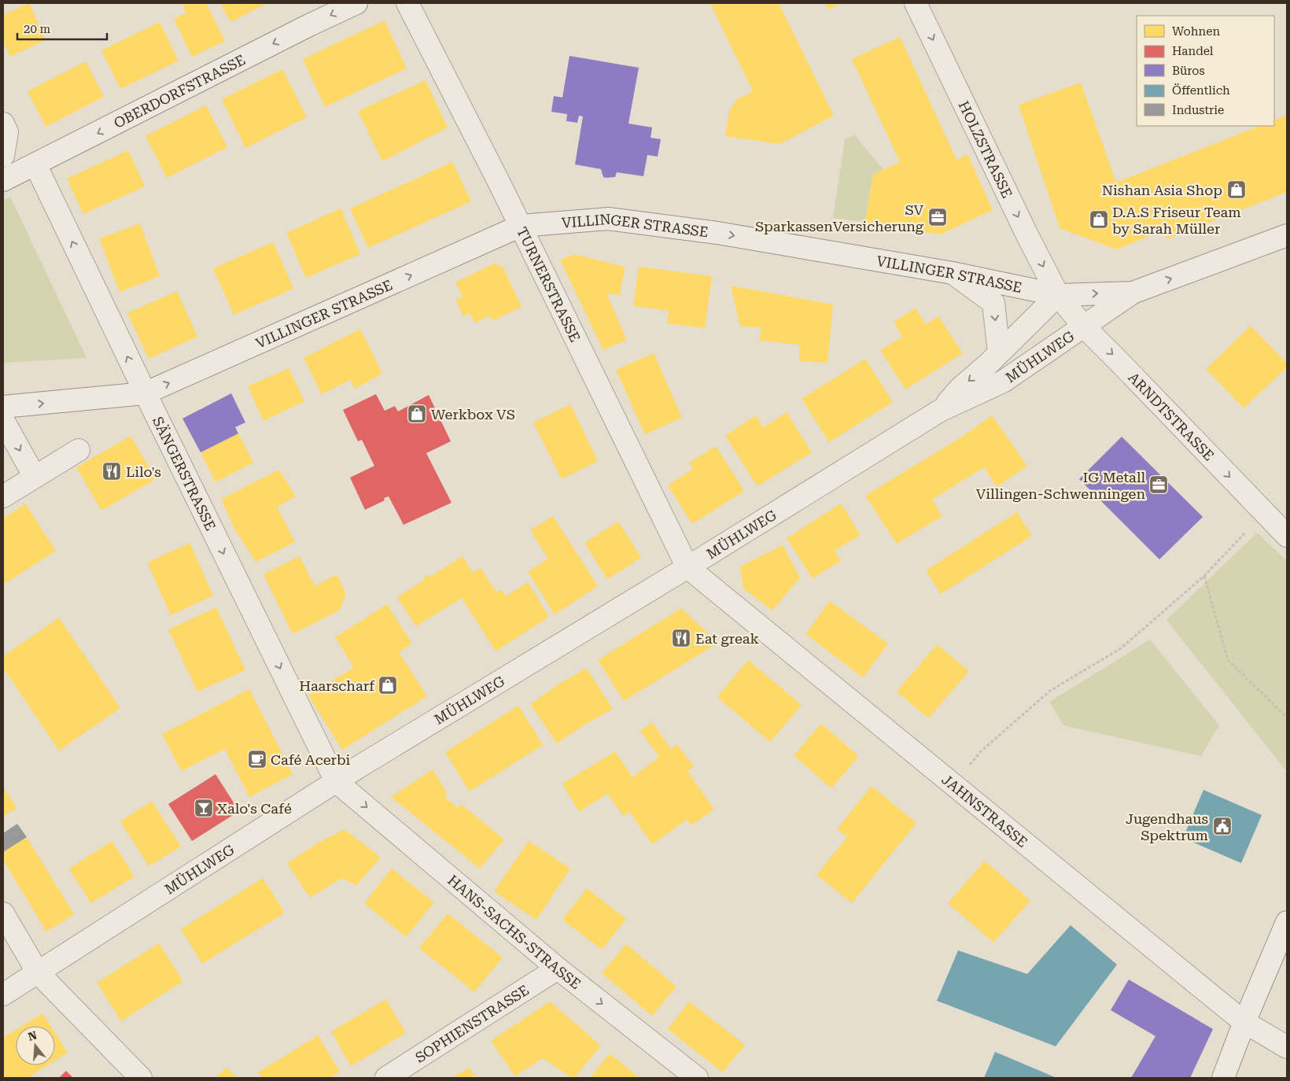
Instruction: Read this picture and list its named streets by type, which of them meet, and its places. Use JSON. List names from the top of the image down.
{
  "streets": {
    "street": [
      "OBERDORFSTRASSE",
      "HOLZSTRASSE",
      "VILLINGER STRASSE",
      "TURNERSTRASSE",
      "MÜHLWEG",
      "ARNDTSTRASSE",
      "SÄNGERSTRASSE",
      "JAHNSTRASSE",
      "HANS-SACHS-STRASSE",
      "SOPHIENSTRASSE"
    ]
  },
  "crossings": [
    ["OBERDORFSTRASSE", "SÄNGERSTRASSE"],
    ["HOLZSTRASSE", "VILLINGER STRASSE"],
    ["HOLZSTRASSE", "MÜHLWEG"],
    ["HOLZSTRASSE", "ARNDTSTRASSE"],
    ["VILLINGER STRASSE", "TURNERSTRASSE"],
    ["VILLINGER STRASSE", "MÜHLWEG"],
    ["VILLINGER STRASSE", "ARNDTSTRASSE"],
    ["VILLINGER STRASSE", "SÄNGERSTRASSE"],
    ["TURNERSTRASSE", "MÜHLWEG"],
    ["TURNERSTRASSE", "JAHNSTRASSE"],
    ["MÜHLWEG", "ARNDTSTRASSE"],
    ["MÜHLWEG", "SÄNGERSTRASSE"],
    ["MÜHLWEG", "JAHNSTRASSE"],
    ["MÜHLWEG", "HANS-SACHS-STRASSE"],
    ["SÄNGERSTRASSE", "HANS-SACHS-STRASSE"],
    ["HANS-SACHS-STRASSE", "SOPHIENSTRASSE"]
  ],
  "one_way": [
    "OBERDORFSTRASSE",
    "HOLZSTRASSE",
    "VILLINGER STRASSE",
    "ARNDTSTRASSE",
    "HANS-SACHS-STRASSE"
  ],
  "places": {
    "shop": [
      "Nishan Asia Shop",
      "D.A.S Friseur Team by Sarah Müller",
      "Werkbox VS",
      "Haarscharf"
    ],
    "office": ["SV SparkassenVersicherung", "IG Metall Villingen-Schwenningen"],
    "restaurant": ["Lilo's", "Eat greak"],
    "cafe": ["Café Acerbi"],
    "bar": ["Xalo's Café"],
    "public building": ["Jugendhaus Spektrum"]
  },
  "legend": [
    "Wohnen",
    "Handel",
    "Büros",
    "Öffentlich",
    "Industrie"
  ],
  "scale_bar": "20 m",
  "north": "top"
}
